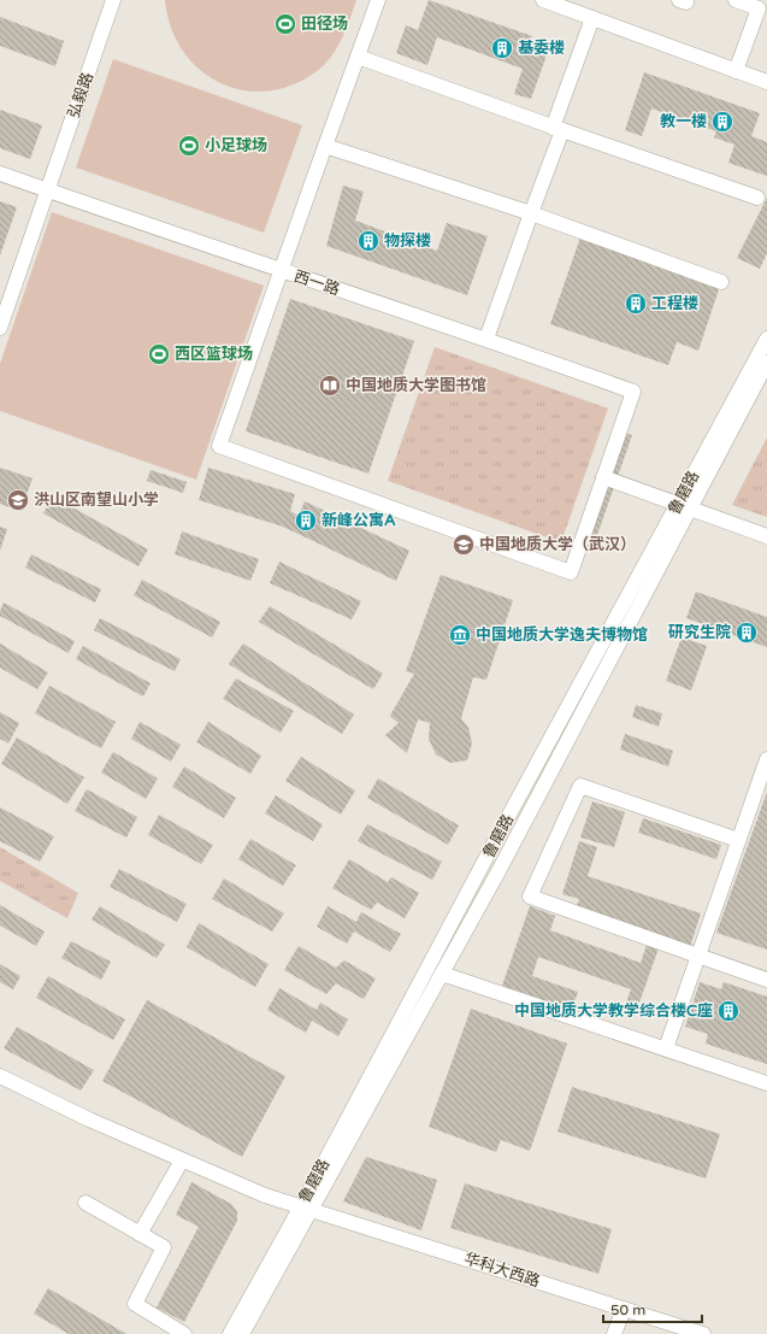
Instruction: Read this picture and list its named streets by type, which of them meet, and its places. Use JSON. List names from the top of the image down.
{
  "streets": {
    "street": [
      "弘毅路",
      "西一路",
      "鲁磨路",
      "华科大西路"
    ]
  },
  "crossings": [
    ["弘毅路", "西一路"],
    ["鲁磨路", "华科大西路"]
  ],
  "places": {
    "sports": ["田径场", "小足球场", "西区篮球场"],
    "building": [
      "基委楼",
      "教一楼",
      "物探楼",
      "工程楼",
      "新峰公寓A",
      "研究生院",
      "中国地质大学教学综合楼C座"
    ],
    "library": ["中国地质大学图书馆"],
    "school or university": ["洪山区南望山小学", "中国地质大学（武汉）"],
    "museum": ["中国地质大学逸夫博物馆"]
  },
  "scale_bar": "50 m"
}
